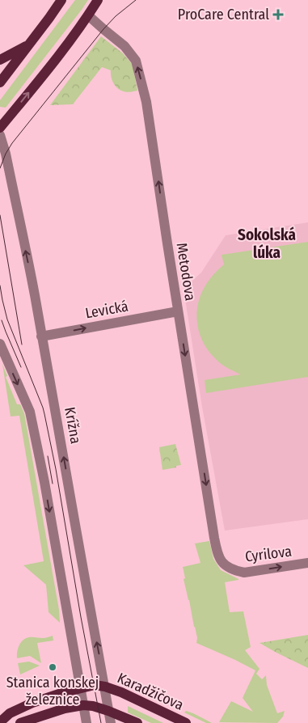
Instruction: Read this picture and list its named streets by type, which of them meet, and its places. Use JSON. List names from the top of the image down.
{
  "streets": {
    "main road": ["Karadžičova"],
    "street": [
      "Metodova",
      "Levická",
      "Krížna",
      "Cyrilova"
    ]
  },
  "crossings": [
    ["Metodova", "Levická"],
    ["Metodova", "Cyrilova"],
    ["Levická", "Krížna"],
    ["Krížna", "Karadžičova"]
  ],
  "one_way": ["Levická", "Cyrilova"],
  "districts": ["Sokolská lúka"],
  "places": {
    "health": ["ProCare Central"],
    "other": ["Stanica konskej železnice"]
  }
}
